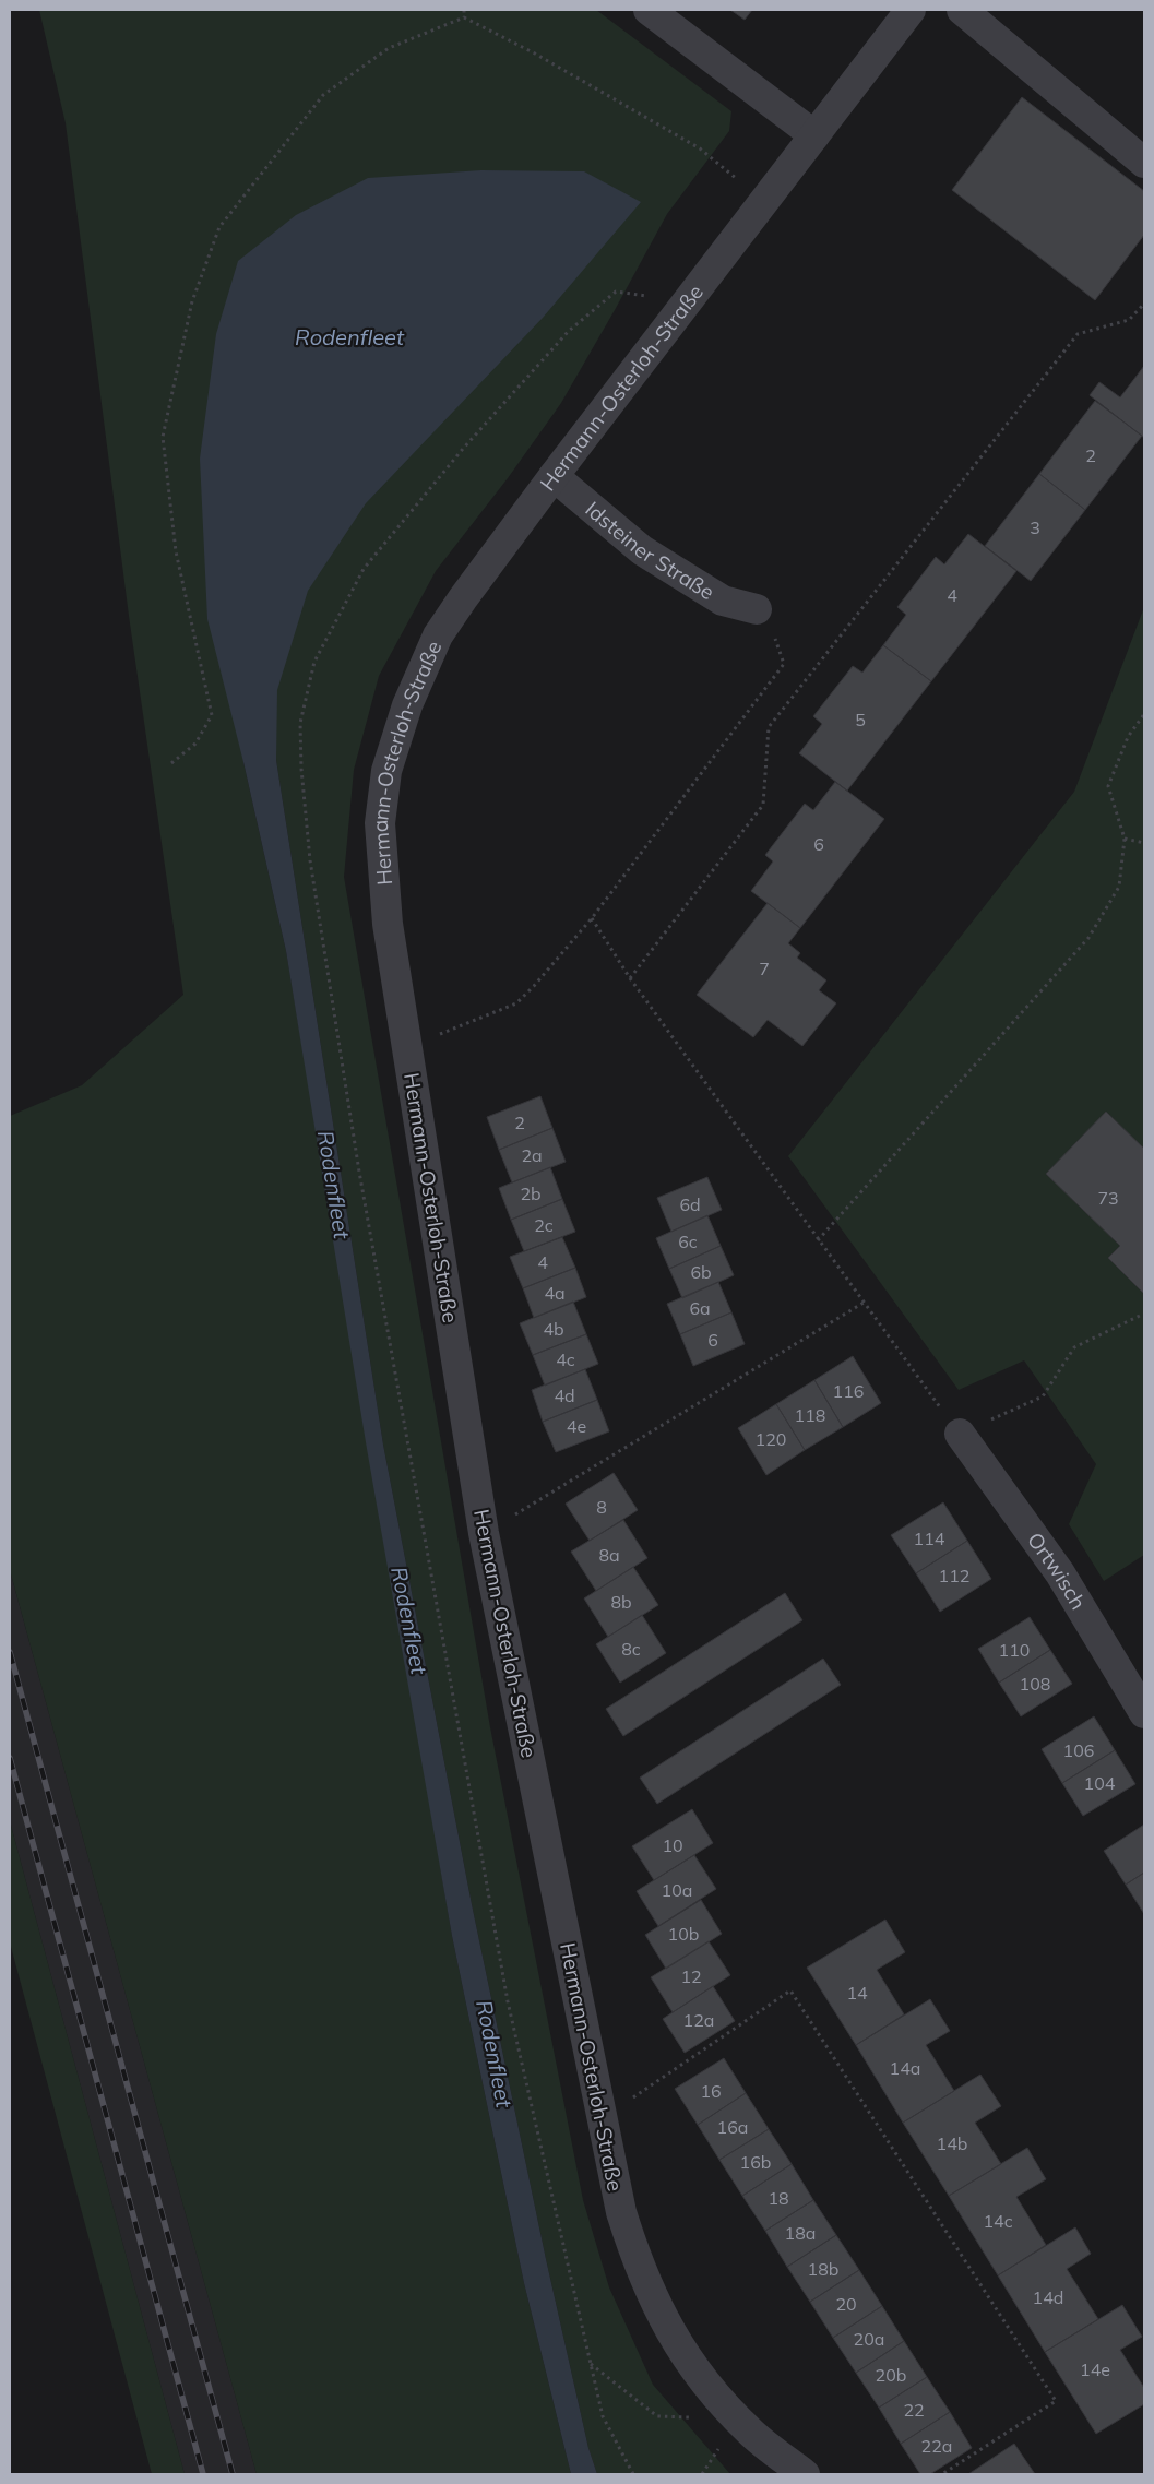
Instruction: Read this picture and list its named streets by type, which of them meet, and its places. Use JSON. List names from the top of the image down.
{
  "streets": {
    "street": ["Hermann-Osterloh-Straße", "Idsteiner Straße", "Ortwisch"]
  },
  "crossings": [
    ["Hermann-Osterloh-Straße", "Idsteiner Straße"]
  ],
  "water": ["Rodenfleet"],
  "house_numbers": [
    "2",
    "3",
    "4",
    "5",
    "6",
    "7",
    "2",
    "2a",
    "2b",
    "73",
    "6d",
    "2c",
    "6c",
    "4",
    "6b",
    "4a",
    "6a",
    "4b",
    "6",
    "4c",
    "116",
    "4d",
    "118",
    "4e",
    "120",
    "8",
    "114",
    "8a",
    "112",
    "8b",
    "8c",
    "110",
    "108",
    "106",
    "104",
    "10",
    "10a",
    "10b",
    "12",
    "14",
    "12a",
    "14a",
    "16",
    "16a",
    "14b",
    "16b",
    "18",
    "14c",
    "18a",
    "18b",
    "14d",
    "20",
    "20a",
    "14e",
    "20b",
    "22",
    "22a"
  ]
}
